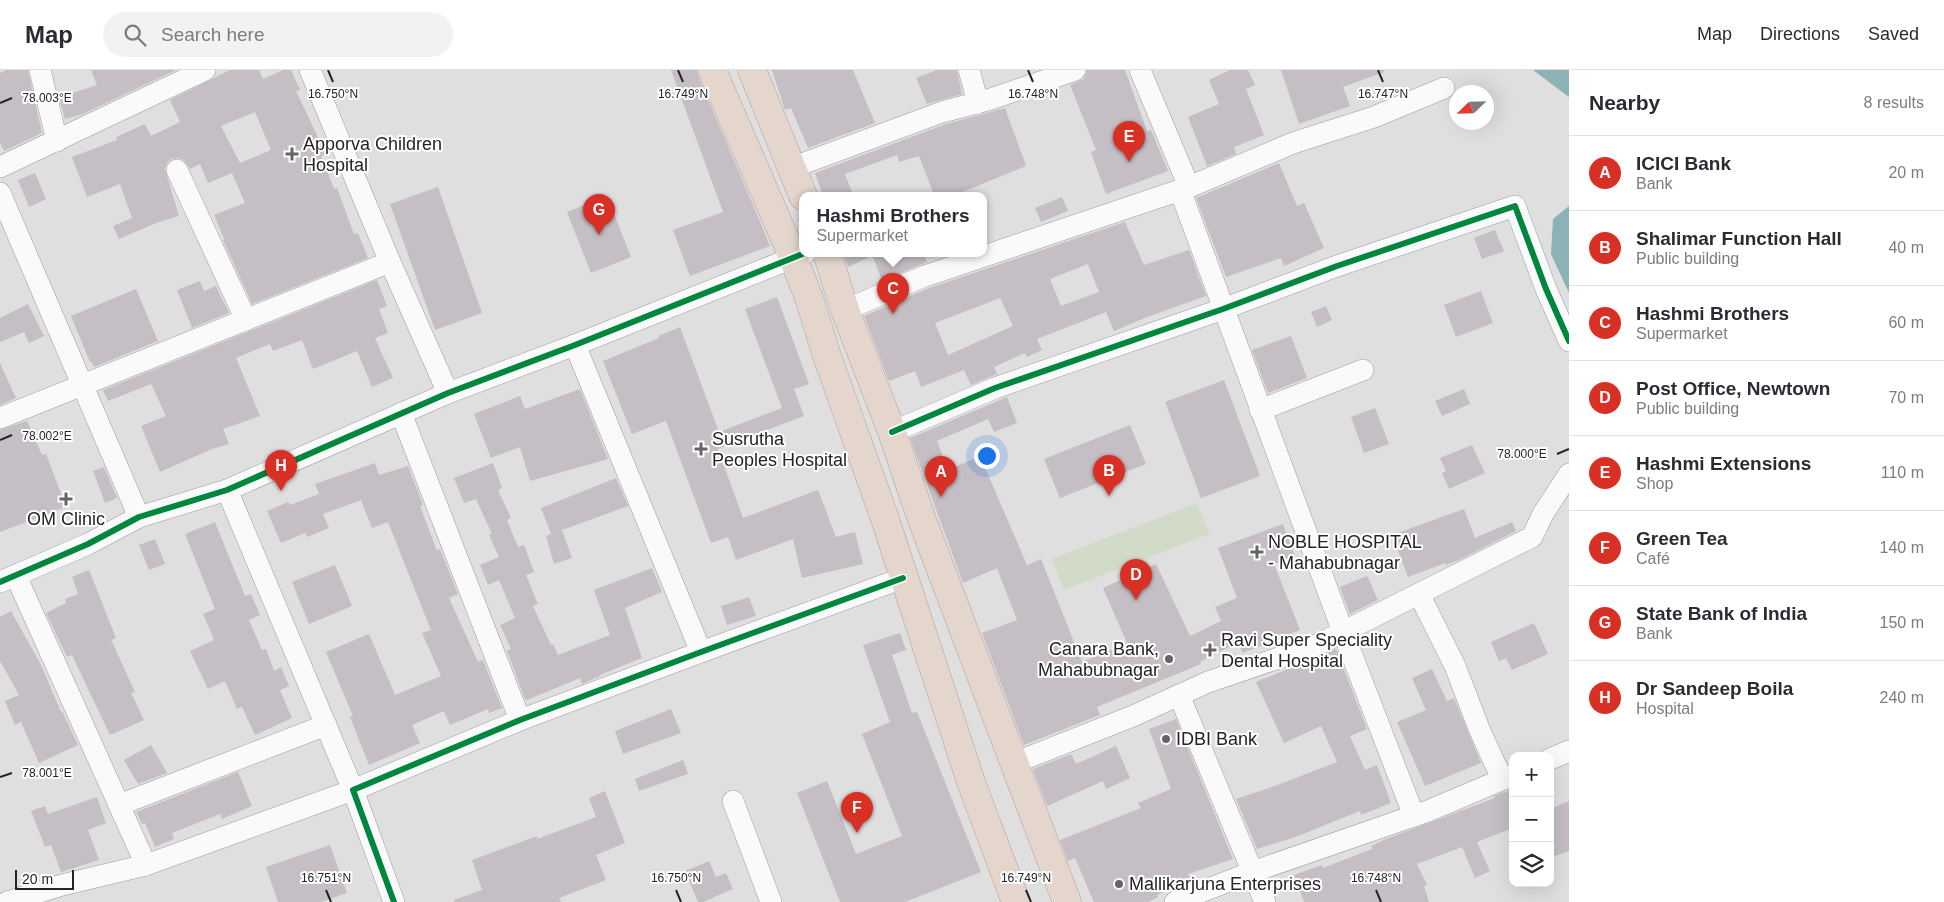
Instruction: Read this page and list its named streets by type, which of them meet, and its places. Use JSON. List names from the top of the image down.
{
  "places": {
    "health": [
      "Apporva Children Hospital",
      "Susrutha Peoples Hospital",
      "OM Clinic",
      "NOBLE HOSPITAL - Mahabubnagar",
      "Ravi Super Speciality Dental Hospital"
    ],
    "other": ["Canara Bank, Mahabubnagar", "IDBI Bank", "Mallikarjuna Enterprises"]
  },
  "scale_bar": "20 m",
  "north": "bottom left",
  "page": {
    "header": "Map",
    "search": "Search here",
    "nav": ["Map", "Directions", "Saved"],
    "heading": ["Nearby", "8 results"],
    "pins": [
      "E",
      "G",
      "C",
      "H",
      "B",
      "A",
      "D",
      "F"
    ],
    "list": [
      {
        "mark": "A",
        "name": "ICICI Bank",
        "note": "Bank",
        "value": "20 m"
      },
      {
        "mark": "B",
        "name": "Shalimar Function Hall",
        "note": "Public building",
        "value": "40 m"
      },
      {
        "mark": "C",
        "name": "Hashmi Brothers",
        "note": "Supermarket",
        "value": "60 m"
      },
      {
        "mark": "D",
        "name": "Post Office, Newtown",
        "note": "Public building",
        "value": "70 m"
      },
      {
        "mark": "E",
        "name": "Hashmi Extensions",
        "note": "Shop",
        "value": "110 m"
      },
      {
        "mark": "F",
        "name": "Green Tea",
        "note": "Café",
        "value": "140 m"
      },
      {
        "mark": "G",
        "name": "State Bank of India",
        "note": "Bank",
        "value": "150 m"
      },
      {
        "mark": "H",
        "name": "Dr Sandeep Boila",
        "note": "Hospital",
        "value": "240 m"
      }
    ],
    "popup": ["Hashmi Brothers", "Supermarket"],
    "map_buttons": ["+", "−"],
    "scale": "20 m"
  },
  "coordinates": [
    "16.750°N",
    "16.749°N",
    "16.748°N",
    "16.747°N",
    "78.003°E",
    "78.002°E",
    "78.000°E",
    "78.001°E",
    "16.751°N"
  ]
}
